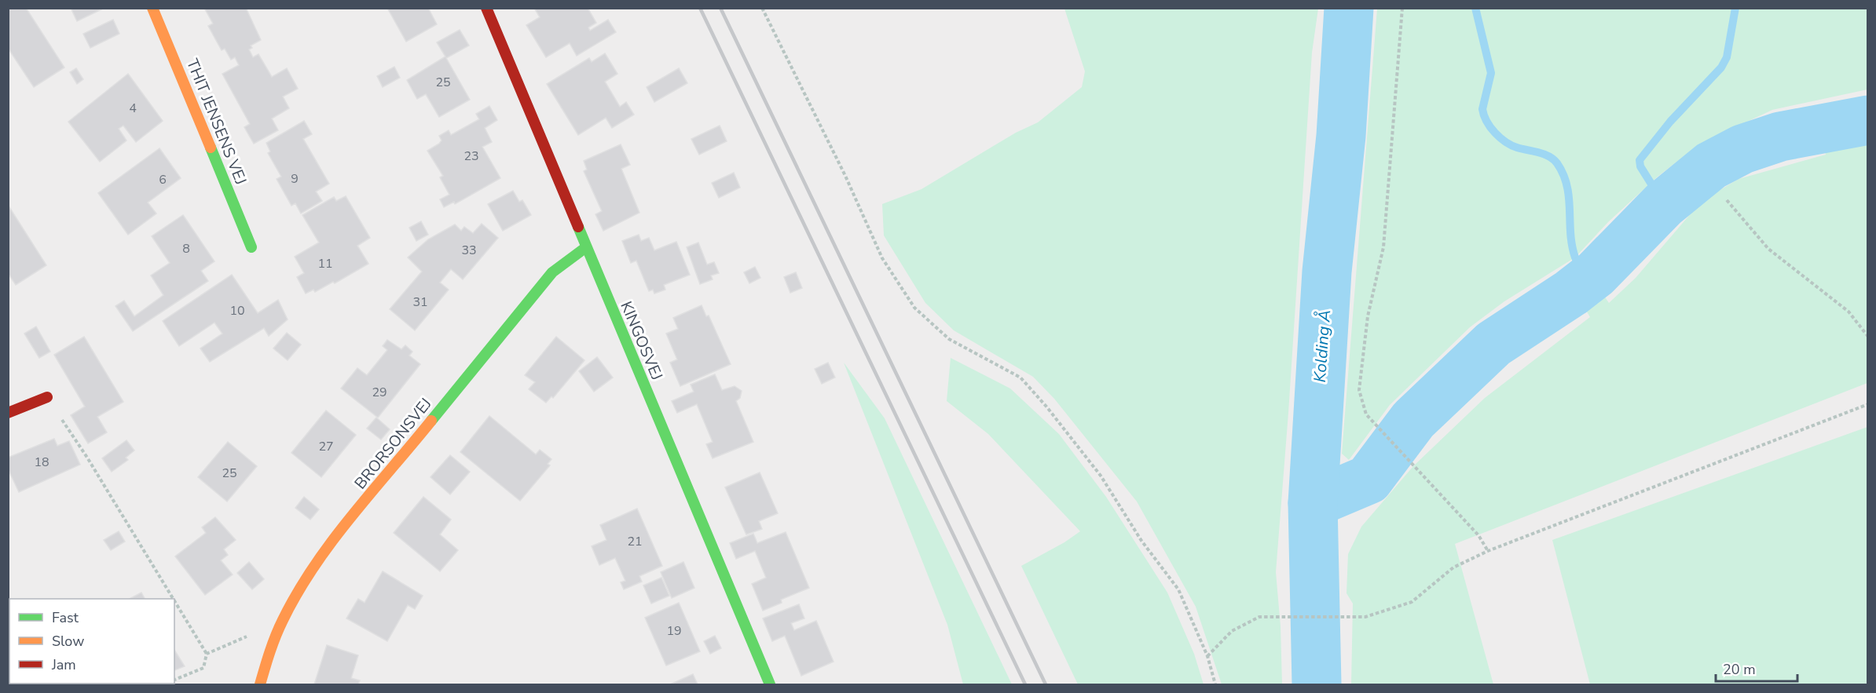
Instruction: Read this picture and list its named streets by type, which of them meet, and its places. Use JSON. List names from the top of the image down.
{
  "streets": {
    "street": ["THIT JENSENS VEJ", "KINGOSVEJ", "BRORSONSVEJ"]
  },
  "crossings": [
    ["KINGOSVEJ", "BRORSONSVEJ"]
  ],
  "water": ["Kolding Å"],
  "house_numbers": [
    "25",
    "4",
    "23",
    "9",
    "6",
    "8",
    "33",
    "11",
    "31",
    "10",
    "29",
    "27",
    "18",
    "25",
    "21",
    "19"
  ],
  "legend": ["Fast", "Slow", "Jam"],
  "scale_bar": "20 m"
}
